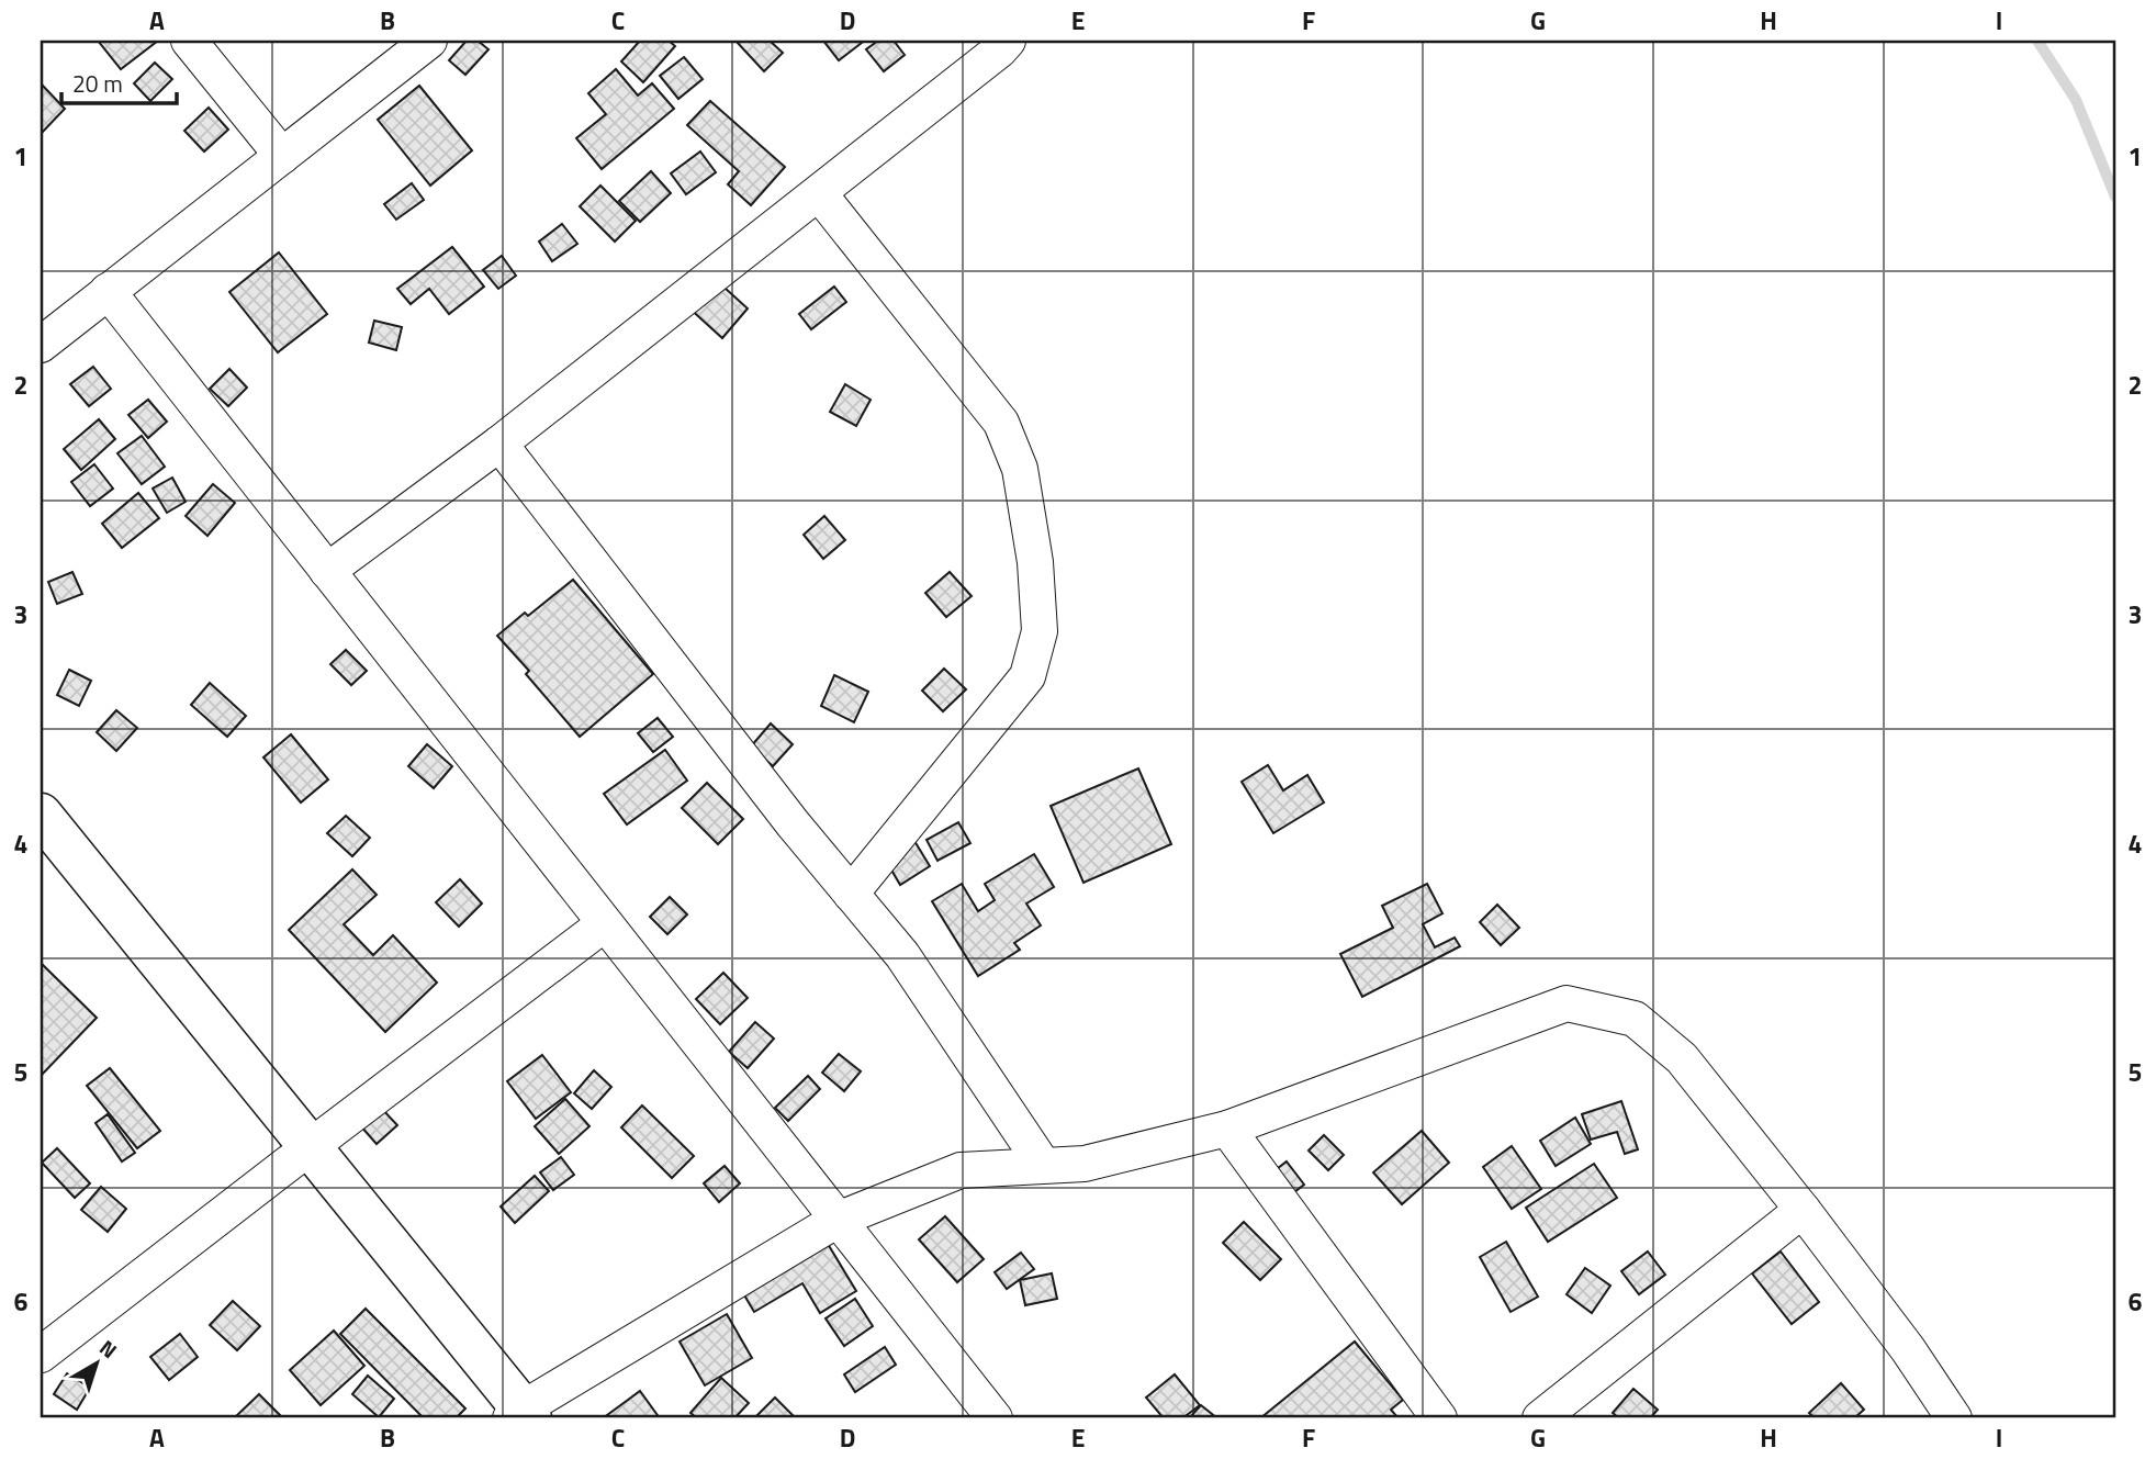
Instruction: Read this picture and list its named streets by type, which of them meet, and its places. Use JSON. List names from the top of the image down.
{
  "scale_bar": "20 m",
  "north": "top right",
  "grid": {
    "columns": [
      "A",
      "B",
      "C",
      "D",
      "E",
      "F",
      "G",
      "H",
      "I"
    ],
    "rows": [
      "1",
      "2",
      "3",
      "4",
      "5",
      "6"
    ]
  }
}
